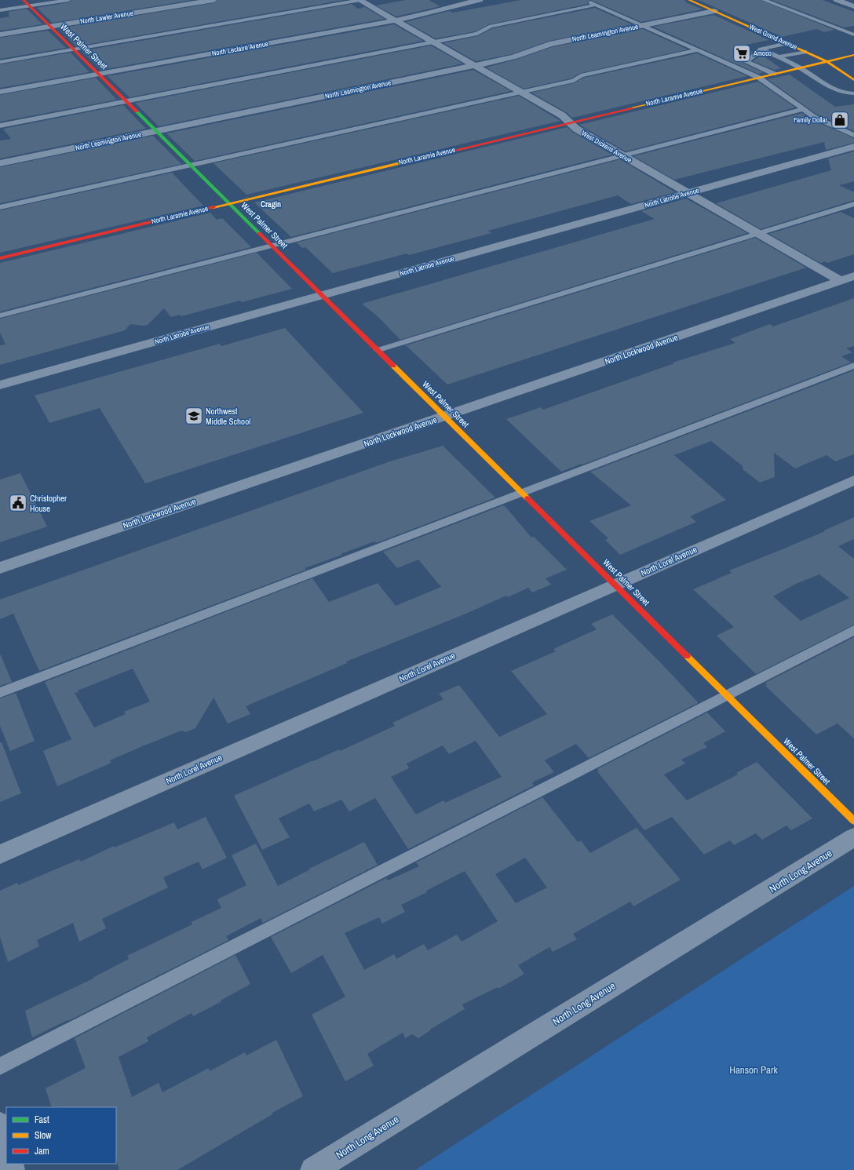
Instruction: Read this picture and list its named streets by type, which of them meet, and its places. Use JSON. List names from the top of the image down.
{
  "streets": {
    "street": [
      "North Lawler Avenue",
      "North Leamington Avenue",
      "West Grand Avenue",
      "West Palmer Street",
      "North Leclaire Avenue",
      "North Laramie Avenue",
      "West Dickens Avenue",
      "North Latrobe Avenue",
      "North Lockwood Avenue",
      "North Lorel Avenue",
      "North Long Avenue"
    ]
  },
  "crossings": [
    ["North Lawler Avenue", "West Palmer Street"],
    ["North Leamington Avenue", "West Grand Avenue"],
    ["North Leamington Avenue", "West Palmer Street"],
    ["North Leamington Avenue", "West Dickens Avenue"],
    ["West Grand Avenue", "North Laramie Avenue"],
    ["West Palmer Street", "North Leclaire Avenue"],
    ["West Palmer Street", "North Laramie Avenue"],
    ["West Palmer Street", "North Latrobe Avenue"],
    ["West Palmer Street", "North Lockwood Avenue"],
    ["West Palmer Street", "North Lorel Avenue"],
    ["North Leclaire Avenue", "West Dickens Avenue"],
    ["North Laramie Avenue", "West Dickens Avenue"],
    ["West Dickens Avenue", "North Latrobe Avenue"],
    ["West Dickens Avenue", "North Lockwood Avenue"]
  ],
  "districts": ["Cragin"],
  "parks": ["Hanson Park"],
  "places": {
    "supermarket": ["Amoco"],
    "shop": ["Family Dollar"],
    "school or university": ["Northwest Middle School"],
    "public building": ["Christopher House"]
  },
  "legend": ["Fast", "Slow", "Jam"]
}
